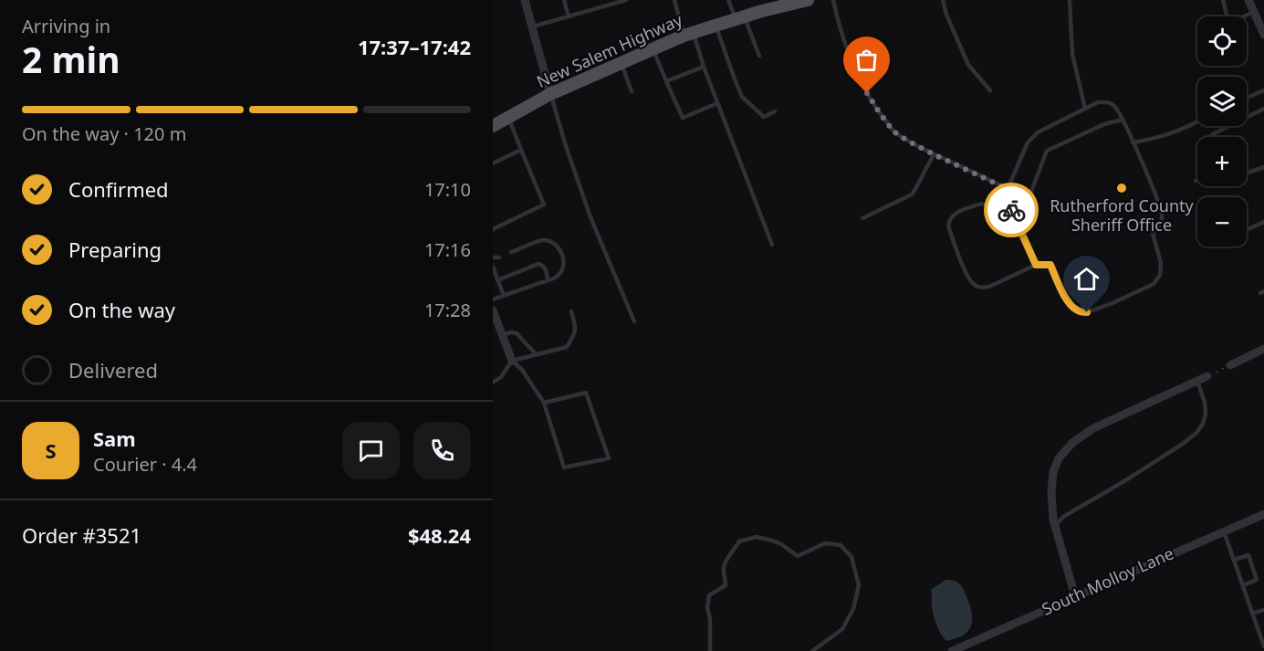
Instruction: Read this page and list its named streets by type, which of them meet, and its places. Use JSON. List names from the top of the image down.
{
  "streets": {
    "main road": ["New Salem Highway"],
    "street": ["South Molloy Lane"]
  },
  "places": ["Rutherford County Sheriff Office"],
  "page": {
    "heading": ["2 min", "Arriving in", "17:37–17:42"],
    "panel": [
      "Sam",
      "Courier · 4.4",
      "Order #3521",
      "$48.24"
    ],
    "map_buttons": ["+", "−"],
    "bar": "On the way · 120 m",
    "list": [
      ["Confirmed", "17:10"],
      ["Preparing", "17:16"],
      ["On the way", "17:28"],
      "Delivered"
    ],
    "round": "S"
  }
}
